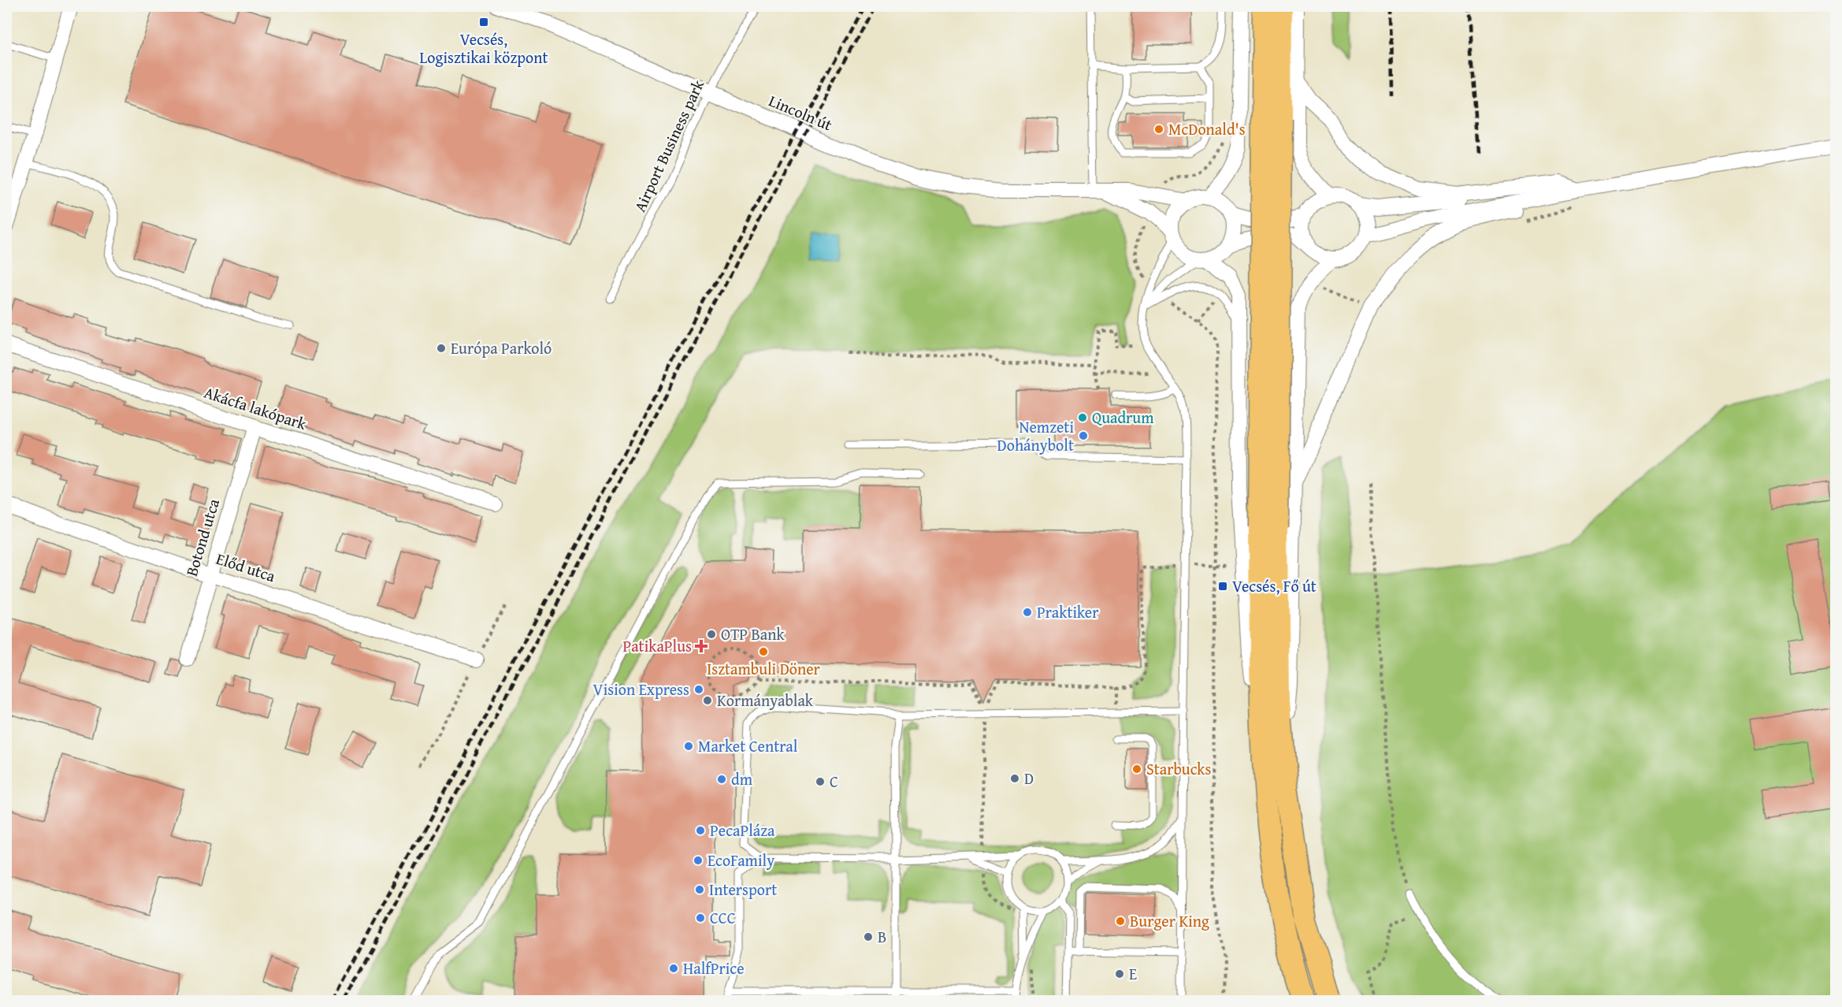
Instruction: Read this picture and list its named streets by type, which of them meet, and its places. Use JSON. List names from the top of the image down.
{
  "streets": {
    "street": [
      "Lincoln út",
      "Akácfa lakópark",
      "Botond utca",
      "Előd utca"
    ],
    "lane": ["Airport Business park"]
  },
  "crossings": [
    ["Lincoln út", "Airport Business park"],
    ["Akácfa lakópark", "Botond utca"],
    ["Botond utca", "Előd utca"]
  ],
  "places": {
    "transit": ["Vecsés, Logisztikai központ", "Vecsés, Fő út"],
    "other": [
      "McDonald's",
      "Európa Parkoló",
      "Quadrum",
      "Nemzeti Dohánybolt",
      "Praktiker",
      "OTP Bank",
      "Isztambuli Döner",
      "Vision Express",
      "Kormányablak",
      "Market Central",
      "Starbucks",
      "D",
      "dm",
      "C",
      "PecaPláza",
      "EcoFamily",
      "Intersport",
      "CCC",
      "Burger King",
      "B",
      "HalfPrice",
      "E"
    ],
    "health": ["PatikaPlus"]
  }
}
